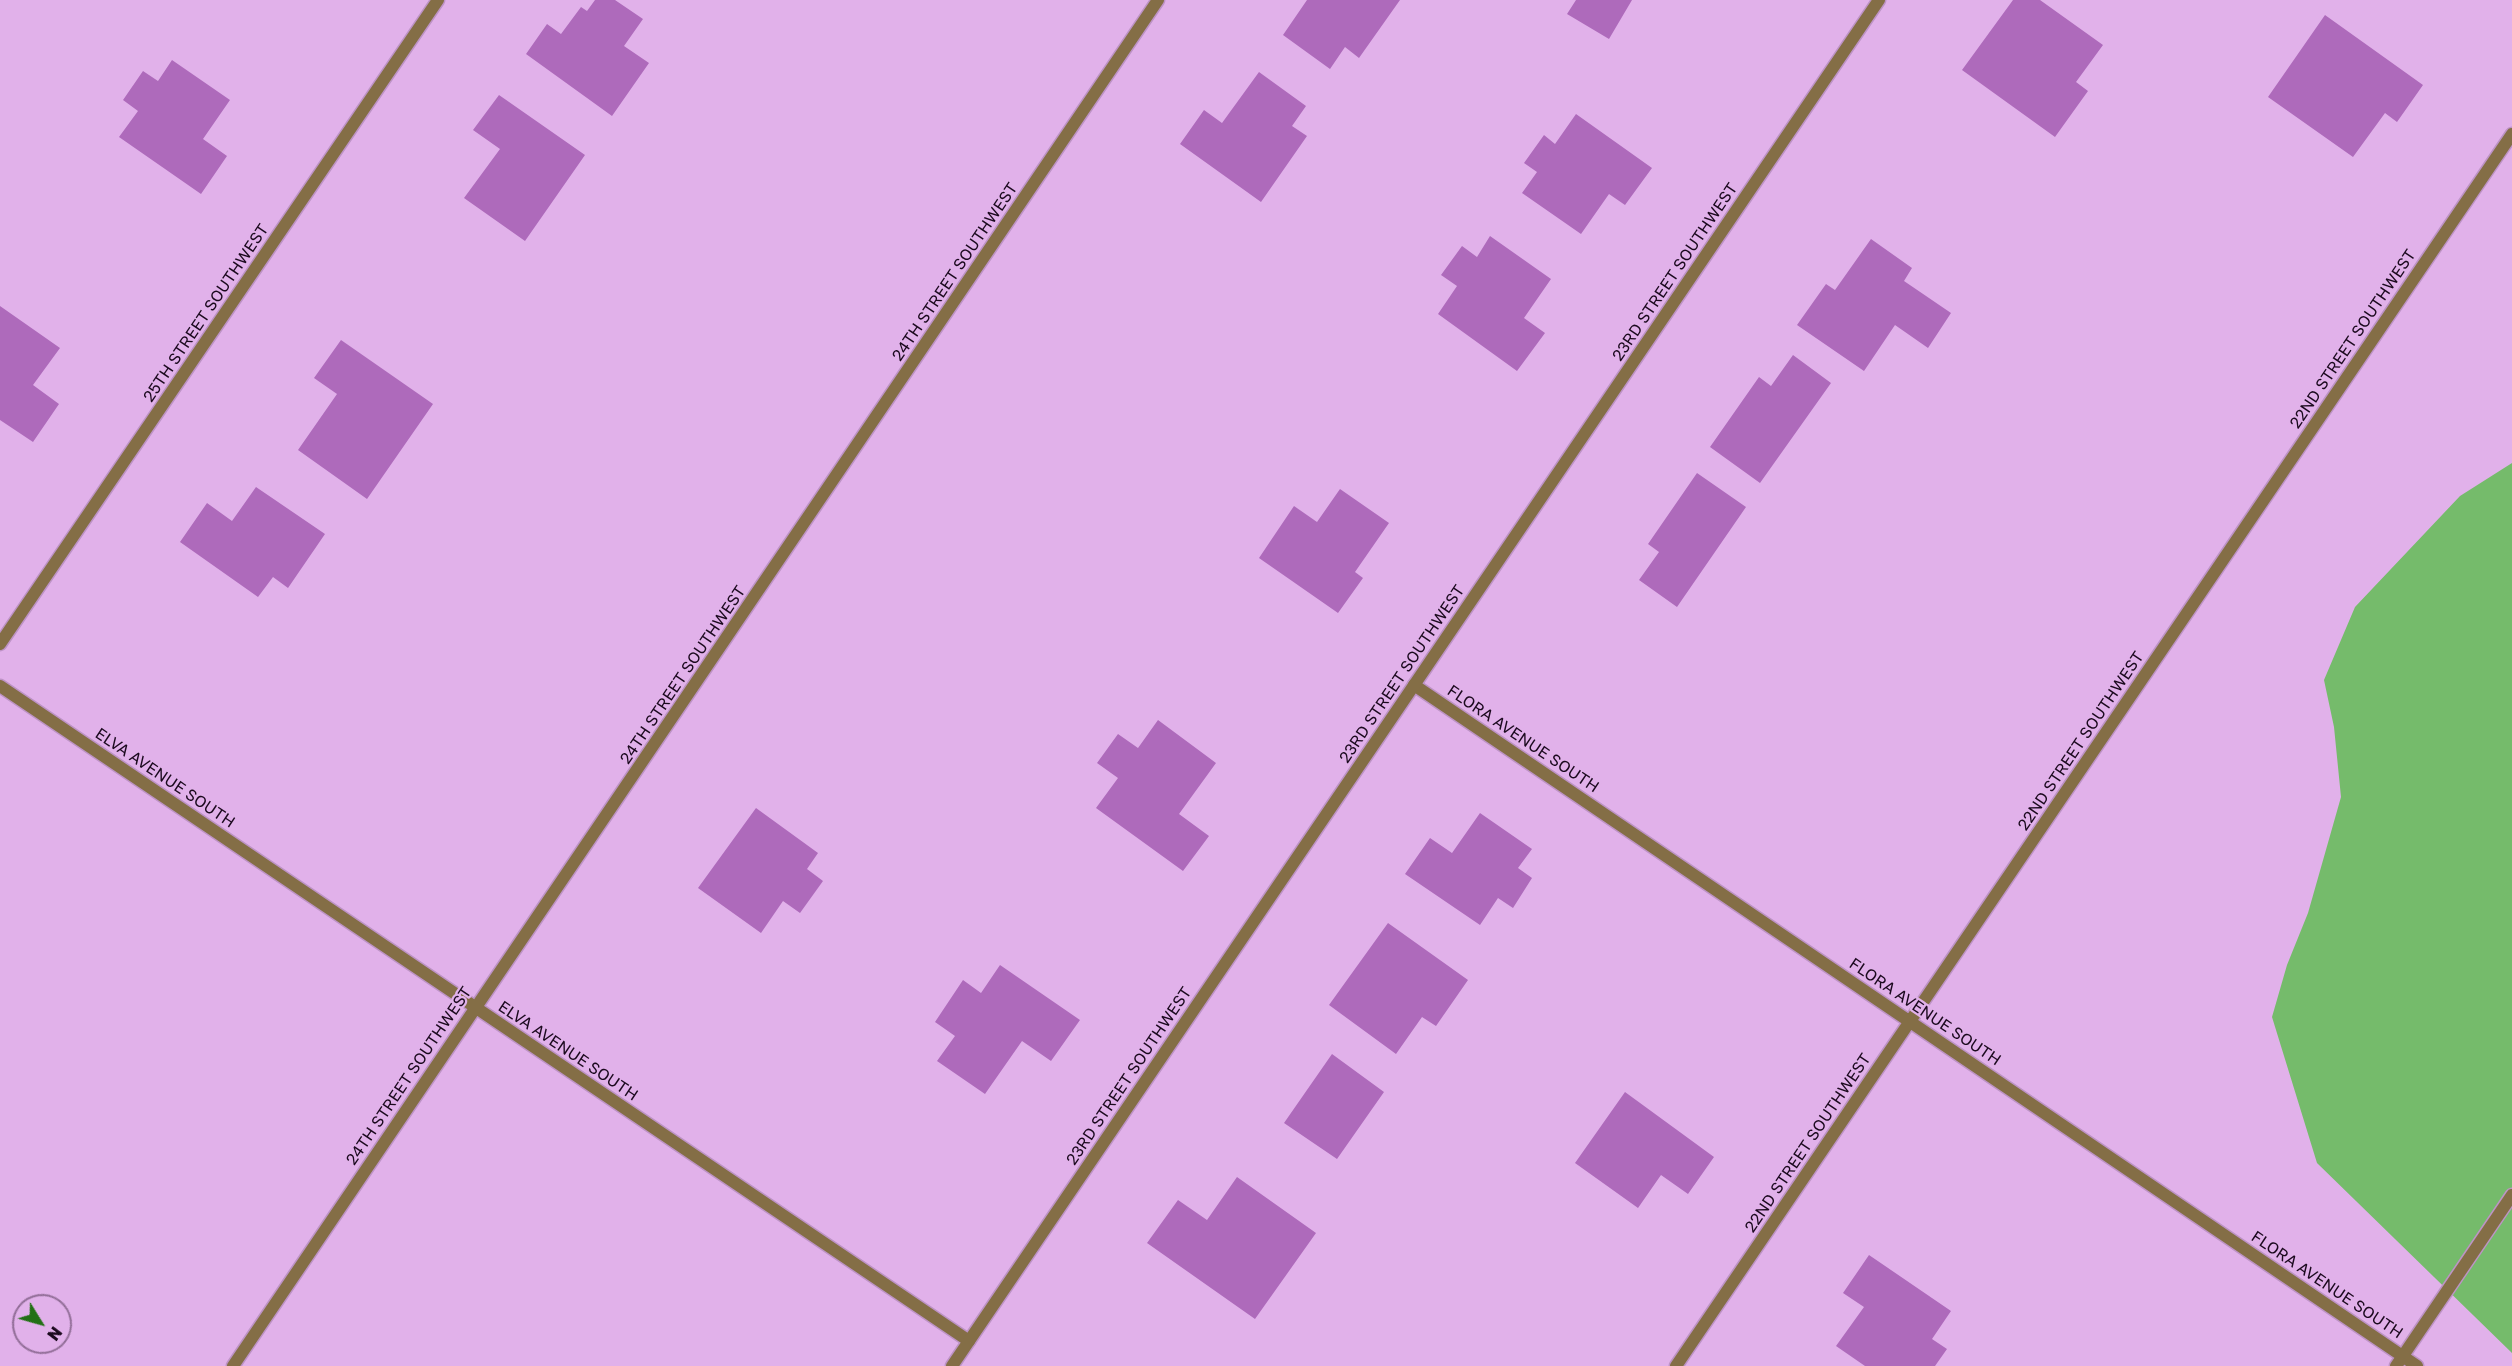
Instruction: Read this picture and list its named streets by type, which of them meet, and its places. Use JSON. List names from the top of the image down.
{
  "streets": {
    "street": [
      "24TH STREET SOUTHWEST",
      "23RD STREET SOUTHWEST",
      "25TH STREET SOUTHWEST",
      "22ND STREET SOUTHWEST",
      "FLORA AVENUE SOUTH",
      "ELVA AVENUE SOUTH"
    ]
  },
  "crossings": [
    ["24TH STREET SOUTHWEST", "ELVA AVENUE SOUTH"],
    ["23RD STREET SOUTHWEST", "FLORA AVENUE SOUTH"],
    ["23RD STREET SOUTHWEST", "ELVA AVENUE SOUTH"],
    ["22ND STREET SOUTHWEST", "FLORA AVENUE SOUTH"]
  ],
  "north": "bottom right"
}
